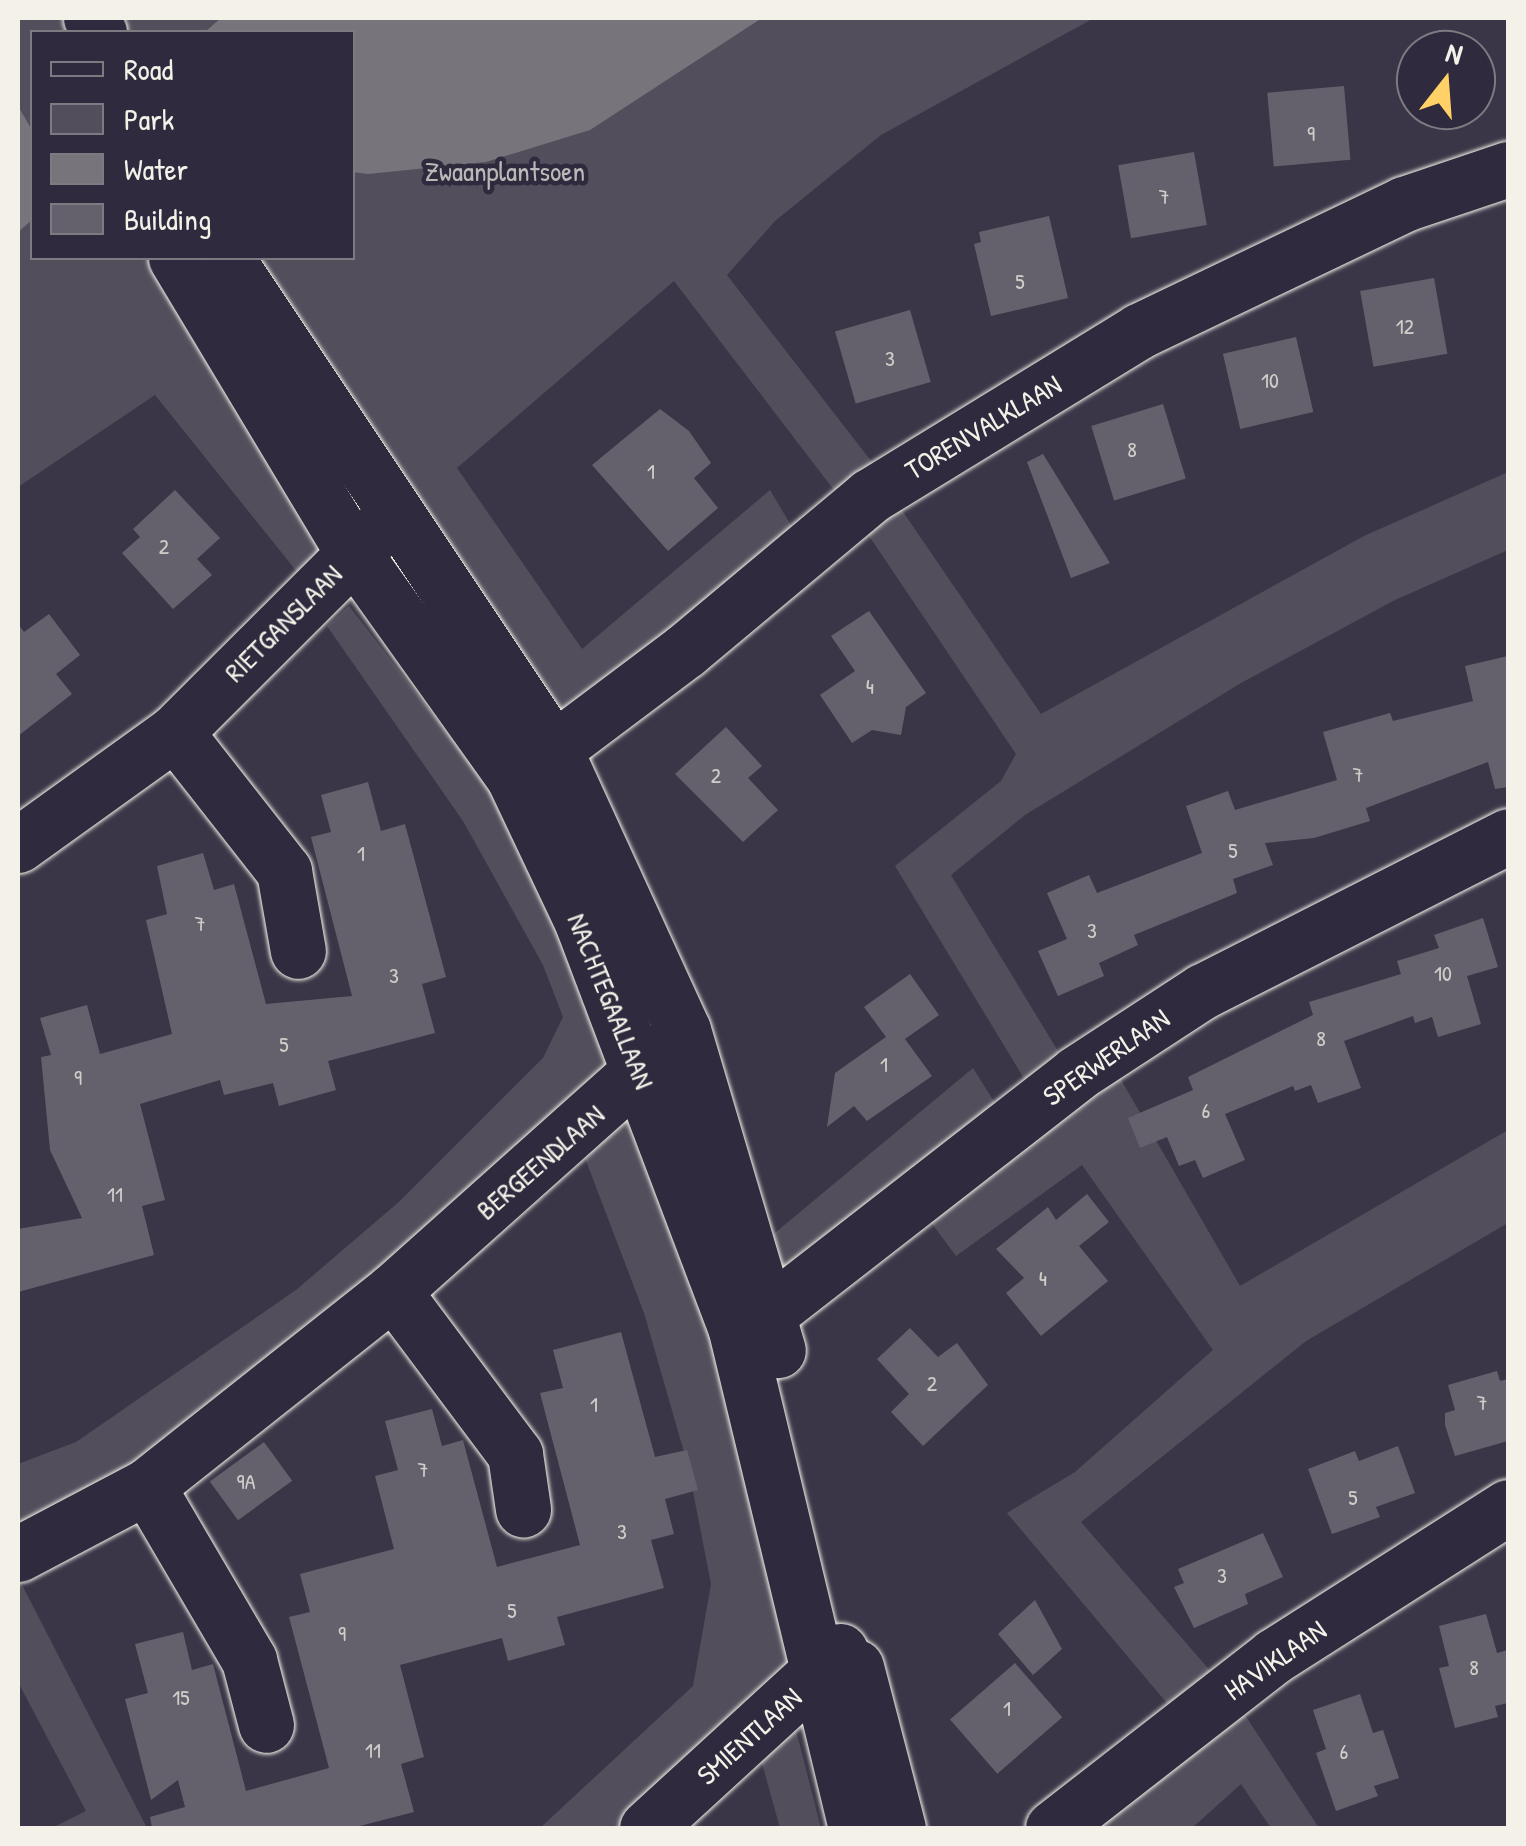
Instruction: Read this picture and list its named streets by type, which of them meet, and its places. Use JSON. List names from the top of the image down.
{
  "streets": {
    "street": [
      "TORENVALKLAAN",
      "RIETGANSLAAN",
      "NACHTEGAALLAAN",
      "SPERWERLAAN",
      "BERGEENDLAAN",
      "HAVIKLAAN",
      "SMIENTLAAN"
    ]
  },
  "crossings": [
    ["TORENVALKLAAN", "NACHTEGAALLAAN"],
    ["RIETGANSLAAN", "NACHTEGAALLAAN"],
    ["NACHTEGAALLAAN", "SPERWERLAAN"],
    ["NACHTEGAALLAAN", "BERGEENDLAAN"],
    ["NACHTEGAALLAAN", "SMIENTLAAN"]
  ],
  "parks": ["Zwaanplantsoen"],
  "house_numbers": [
    "9",
    "7",
    "5",
    "12",
    "3",
    "10",
    "8",
    "1",
    "2",
    "4",
    "7",
    "2",
    "5",
    "1",
    "7",
    "3",
    "10",
    "3",
    "8",
    "5",
    "1",
    "9",
    "6",
    "11",
    "4",
    "2",
    "7",
    "1",
    "7",
    "9A",
    "5",
    "3",
    "3",
    "5",
    "9",
    "8",
    "15",
    "1",
    "11",
    "6"
  ],
  "legend": [
    "Road",
    "Park",
    "Water",
    "Building"
  ],
  "north": "top"
}
